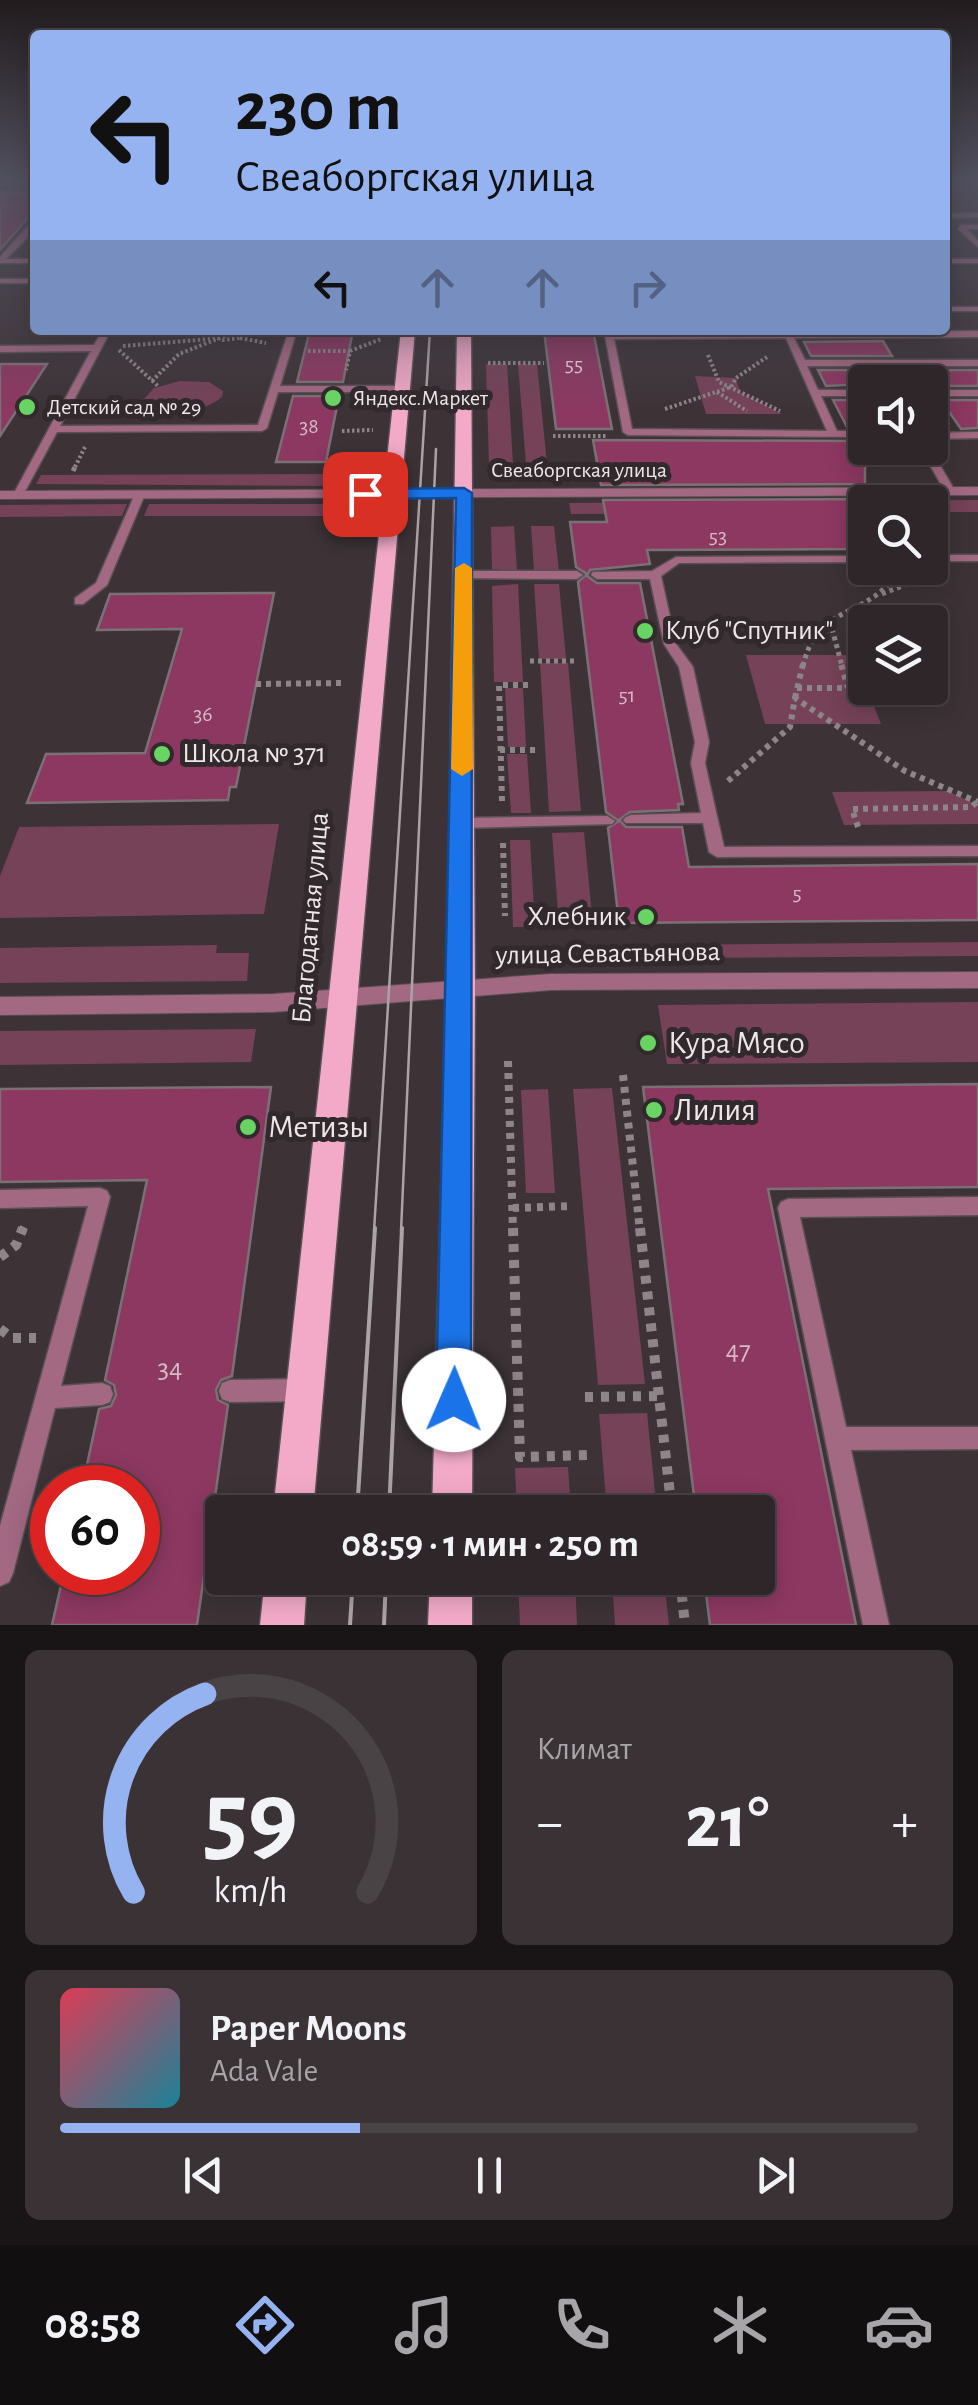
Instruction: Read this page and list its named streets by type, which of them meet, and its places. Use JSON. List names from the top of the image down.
{
  "streets": {
    "main road": ["Благодатная улица"],
    "street": ["Свеаборгская улица", "улица Севастьянова"]
  },
  "crossings": [
    ["Свеаборгская улица", "Благодатная улица"],
    ["Благодатная улица", "улица Севастьянова"]
  ],
  "places": [
    "Яндекс.Маркет",
    "Детский сад № 29",
    "Клуб \"Спутник\"",
    "Школа № 371",
    "Хлебник",
    "Кура Мясо",
    "Лилия",
    "Метизы"
  ],
  "house_numbers": [
    "55",
    "38",
    "53",
    "51",
    "36",
    "5",
    "47",
    "34"
  ],
  "page": {
    "turn": ["230 m", "Свеаборгская улица"],
    "limit": "60",
    "trip": "08:59 · 1 мин · 250 m",
    "tile": "Климат",
    "heat": ["−", "21°", "+"],
    "song": ["Paper Moons", "Ada Vale"],
    "tabs": "08:58",
    "gauge": ["59", "km/h"]
  }
}
